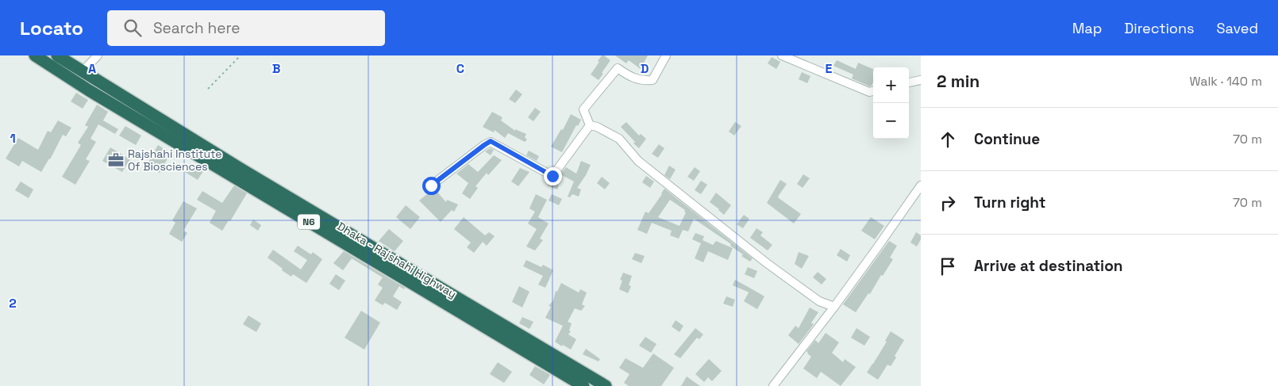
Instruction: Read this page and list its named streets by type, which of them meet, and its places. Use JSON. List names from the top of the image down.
{
  "streets": {
    "highway": ["N6", "Dhaka - Rajshahi Highway"]
  },
  "places": {
    "office": ["Rajshahi Institute Of Biosciences"]
  },
  "page": {
    "header": "Locato",
    "search": "Search here",
    "nav": ["Map", "Directions", "Saved"],
    "heading": ["2 min", "Walk · 140 m"],
    "map_buttons": ["+", "−"],
    "list": [
      ["Continue", "70 m"],
      ["Turn right", "70 m"],
      "Arrive at destination"
    ]
  },
  "grid": {
    "columns": [
      "A",
      "B",
      "C",
      "D",
      "E"
    ],
    "rows": ["1", "2"]
  }
}
